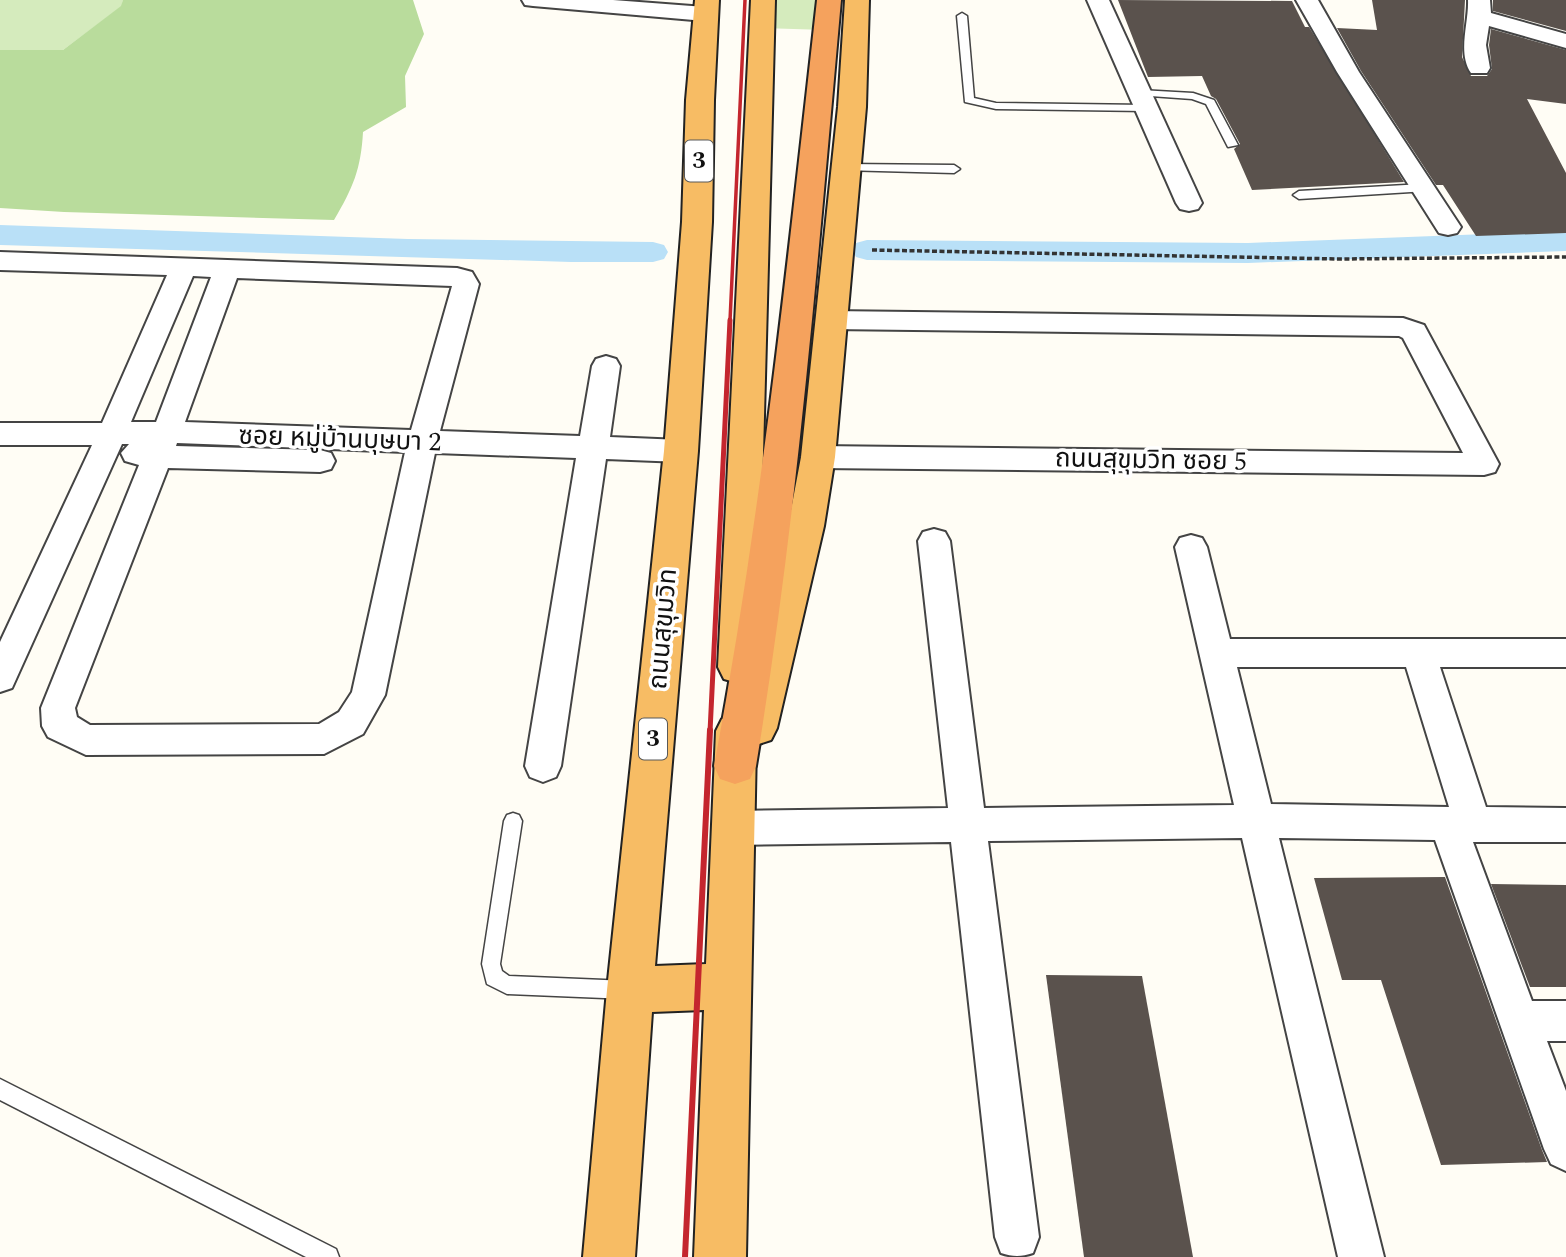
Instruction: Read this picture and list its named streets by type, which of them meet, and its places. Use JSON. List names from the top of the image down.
{
  "streets": {
    "highway": ["3", "ถนนสุขุมวิท"],
    "street": ["ถนนสุขุมวิท ซอย 5"]
  }
}
